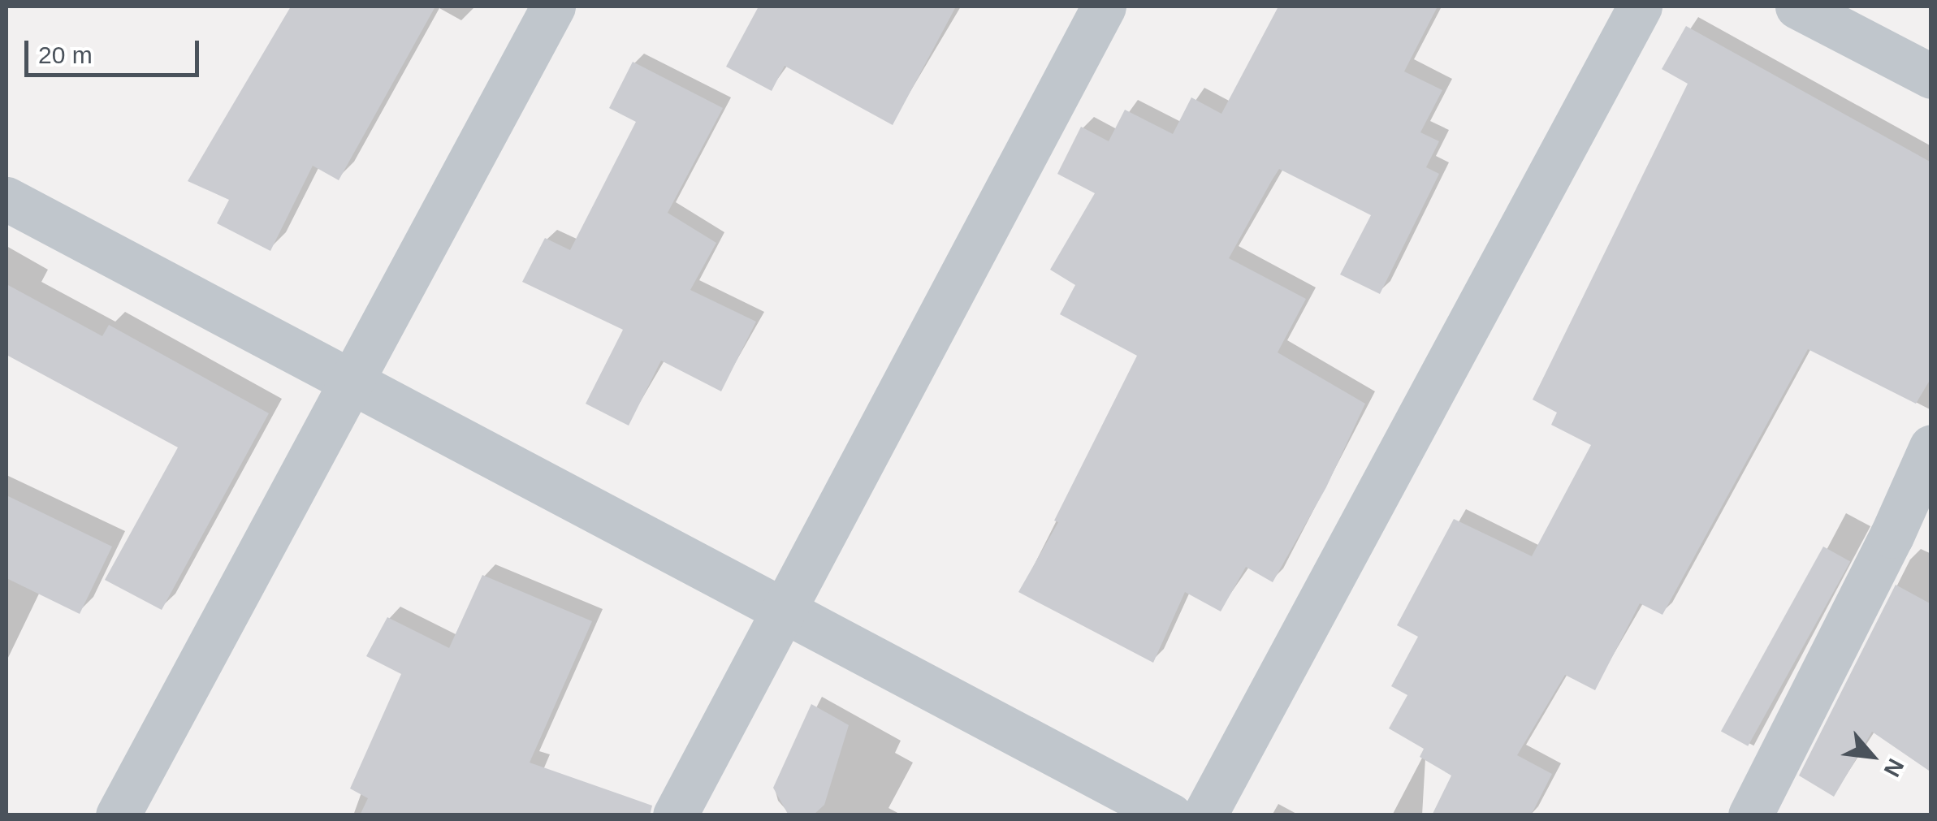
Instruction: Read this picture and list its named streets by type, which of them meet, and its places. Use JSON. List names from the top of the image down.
{
  "scale_bar": "20 m",
  "north": "bottom right"
}
